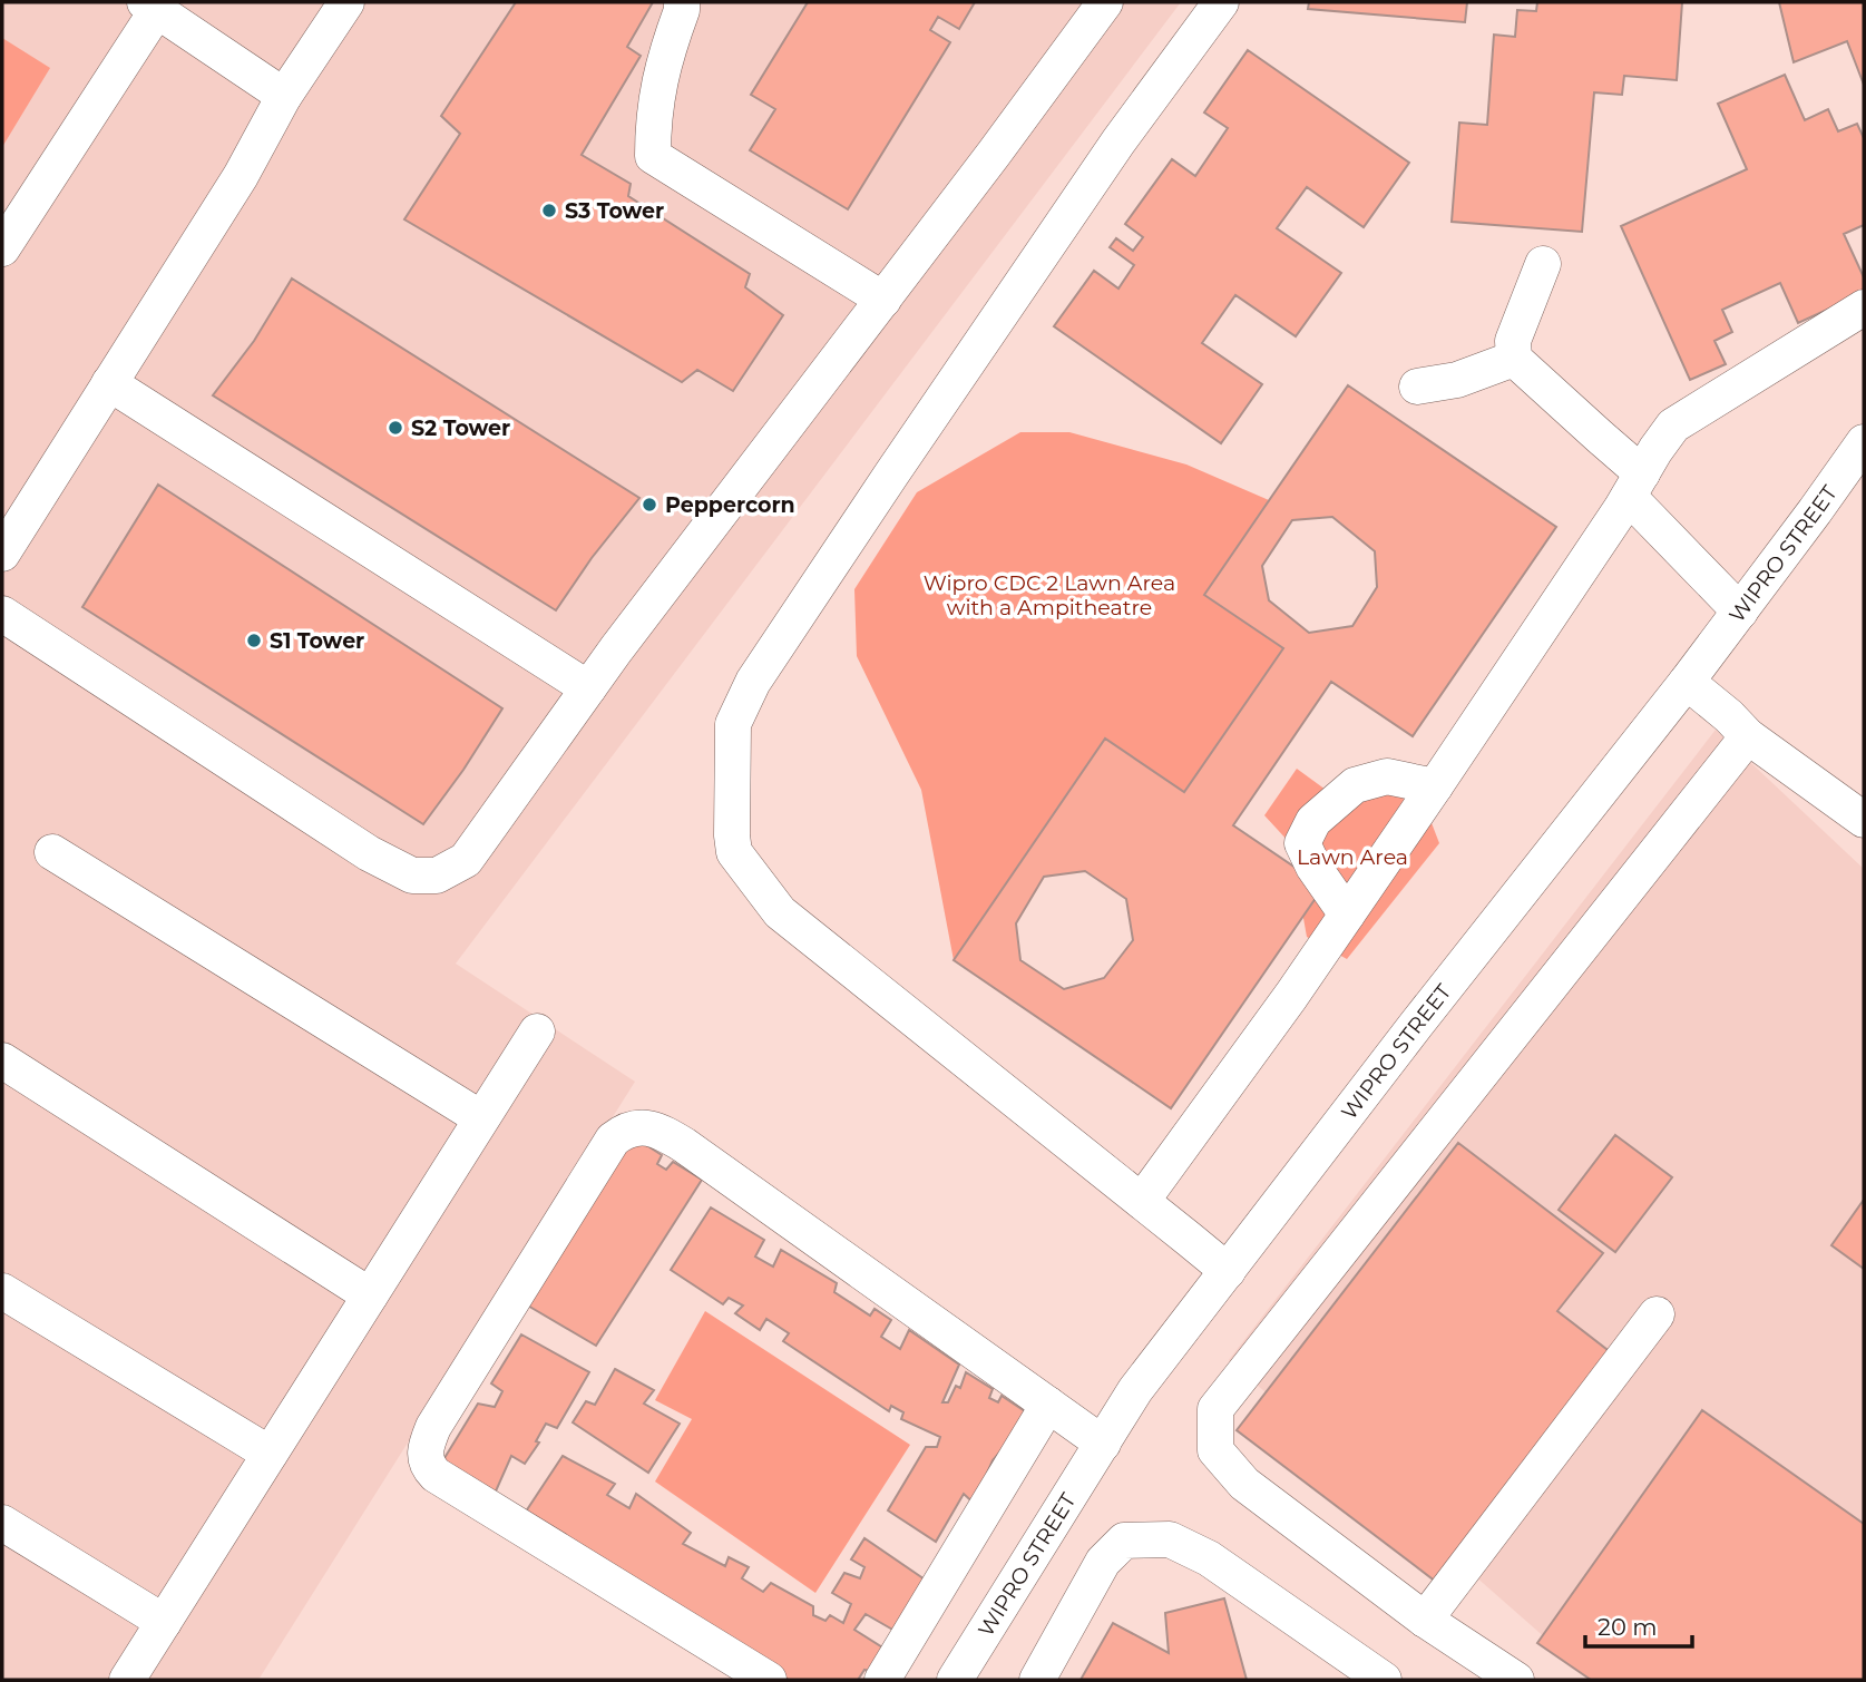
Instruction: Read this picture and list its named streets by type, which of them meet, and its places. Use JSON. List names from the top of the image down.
{
  "streets": {
    "street": ["WIPRO STREET"]
  },
  "parks": ["Wipro CDC 2 Lawn Area with a Ampitheatre", "Lawn Area"],
  "places": [
    "S3 Tower",
    "S2 Tower",
    "Peppercorn",
    "S1 Tower"
  ],
  "scale_bar": "20 m"
}
